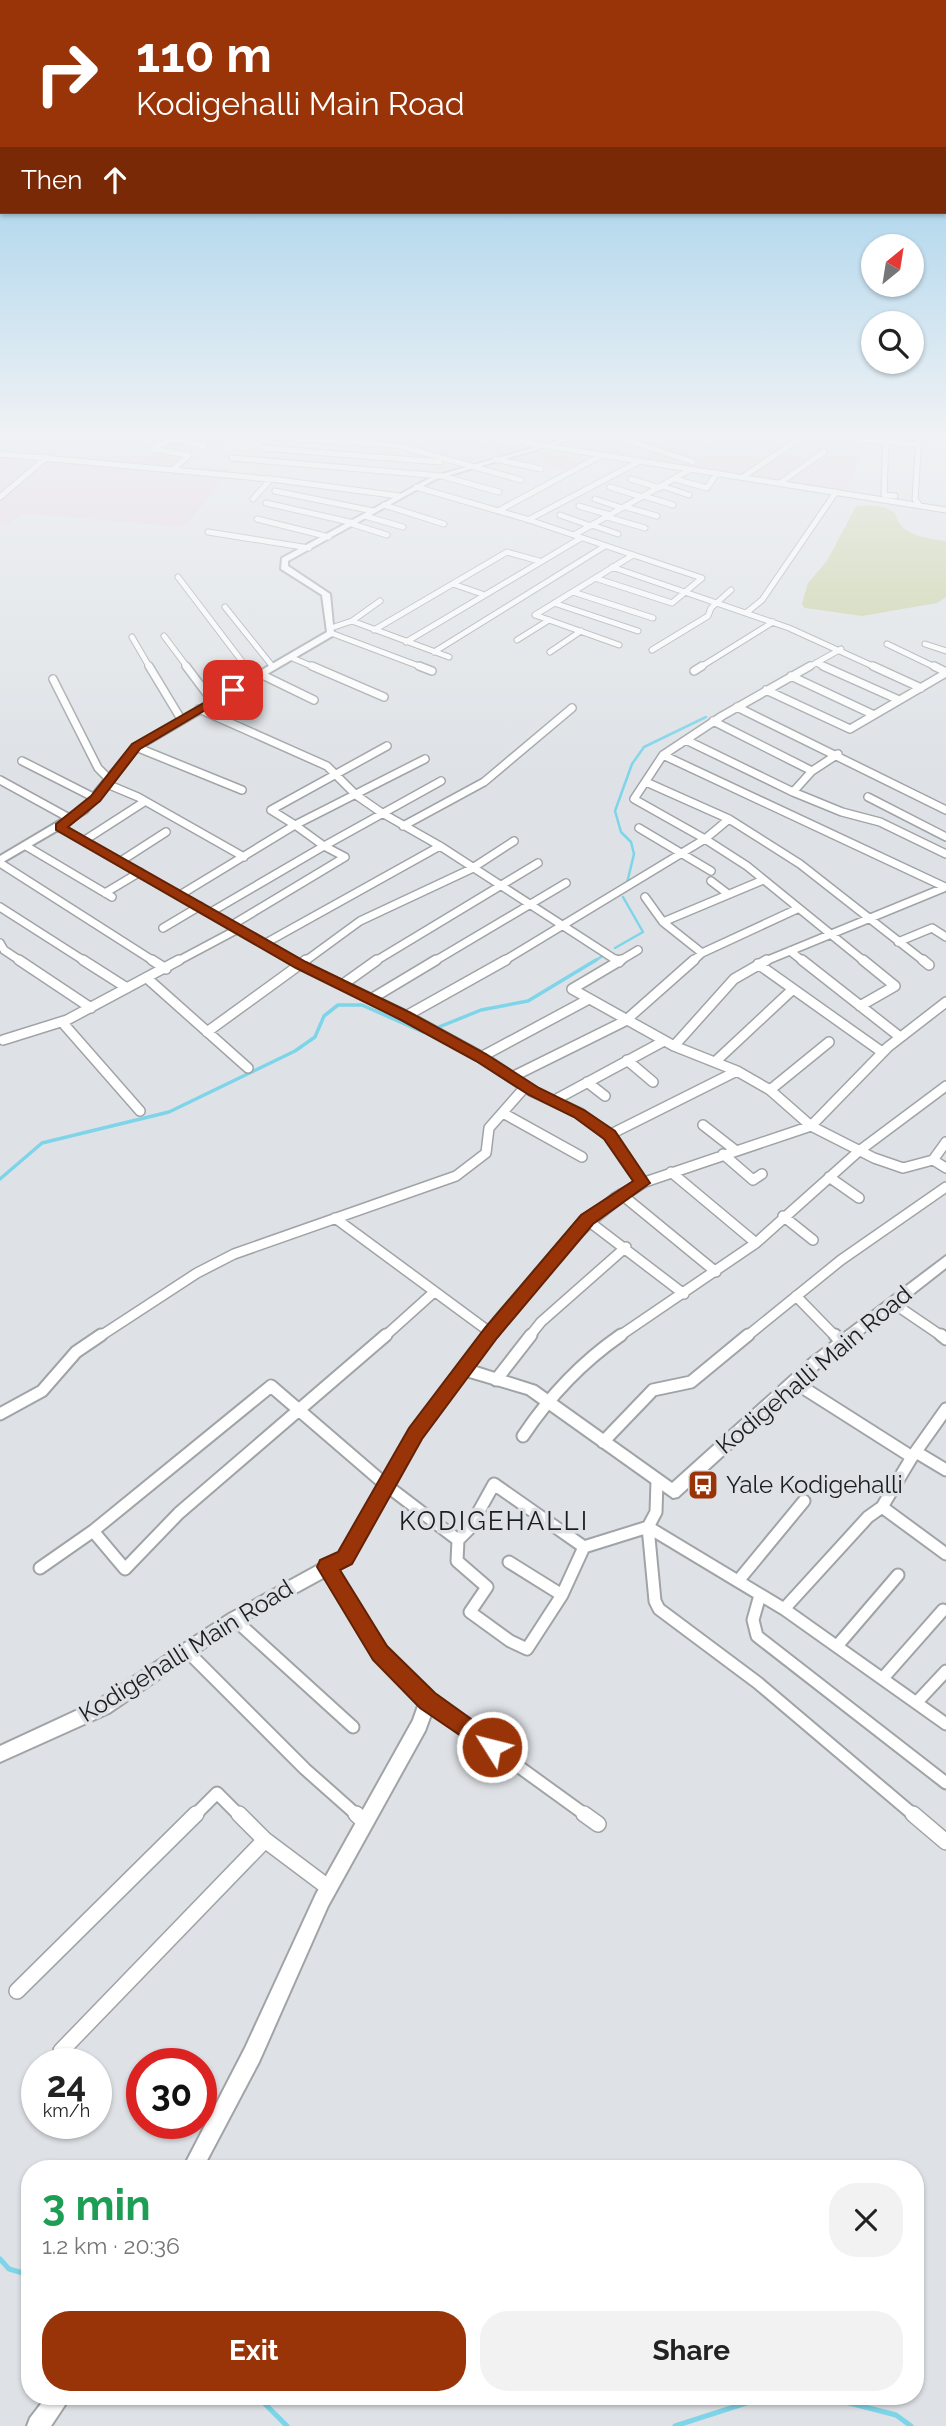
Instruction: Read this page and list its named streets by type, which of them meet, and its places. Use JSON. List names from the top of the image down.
{
  "streets": {
    "street": ["Kodigehalli Main Road"]
  },
  "districts": ["KODIGEHALLI"],
  "places": {
    "bus stop": ["Yale Kodigehalli"]
  },
  "north": "top right",
  "page": {
    "turn": ["110 m", "Kodigehalli Main Road"],
    "then": "Then",
    "speed": "24 km/h",
    "limit": "30",
    "heading": ["3 min", "1.2 km · 20:36"],
    "buttons": ["Exit", "Share"]
  }
}
